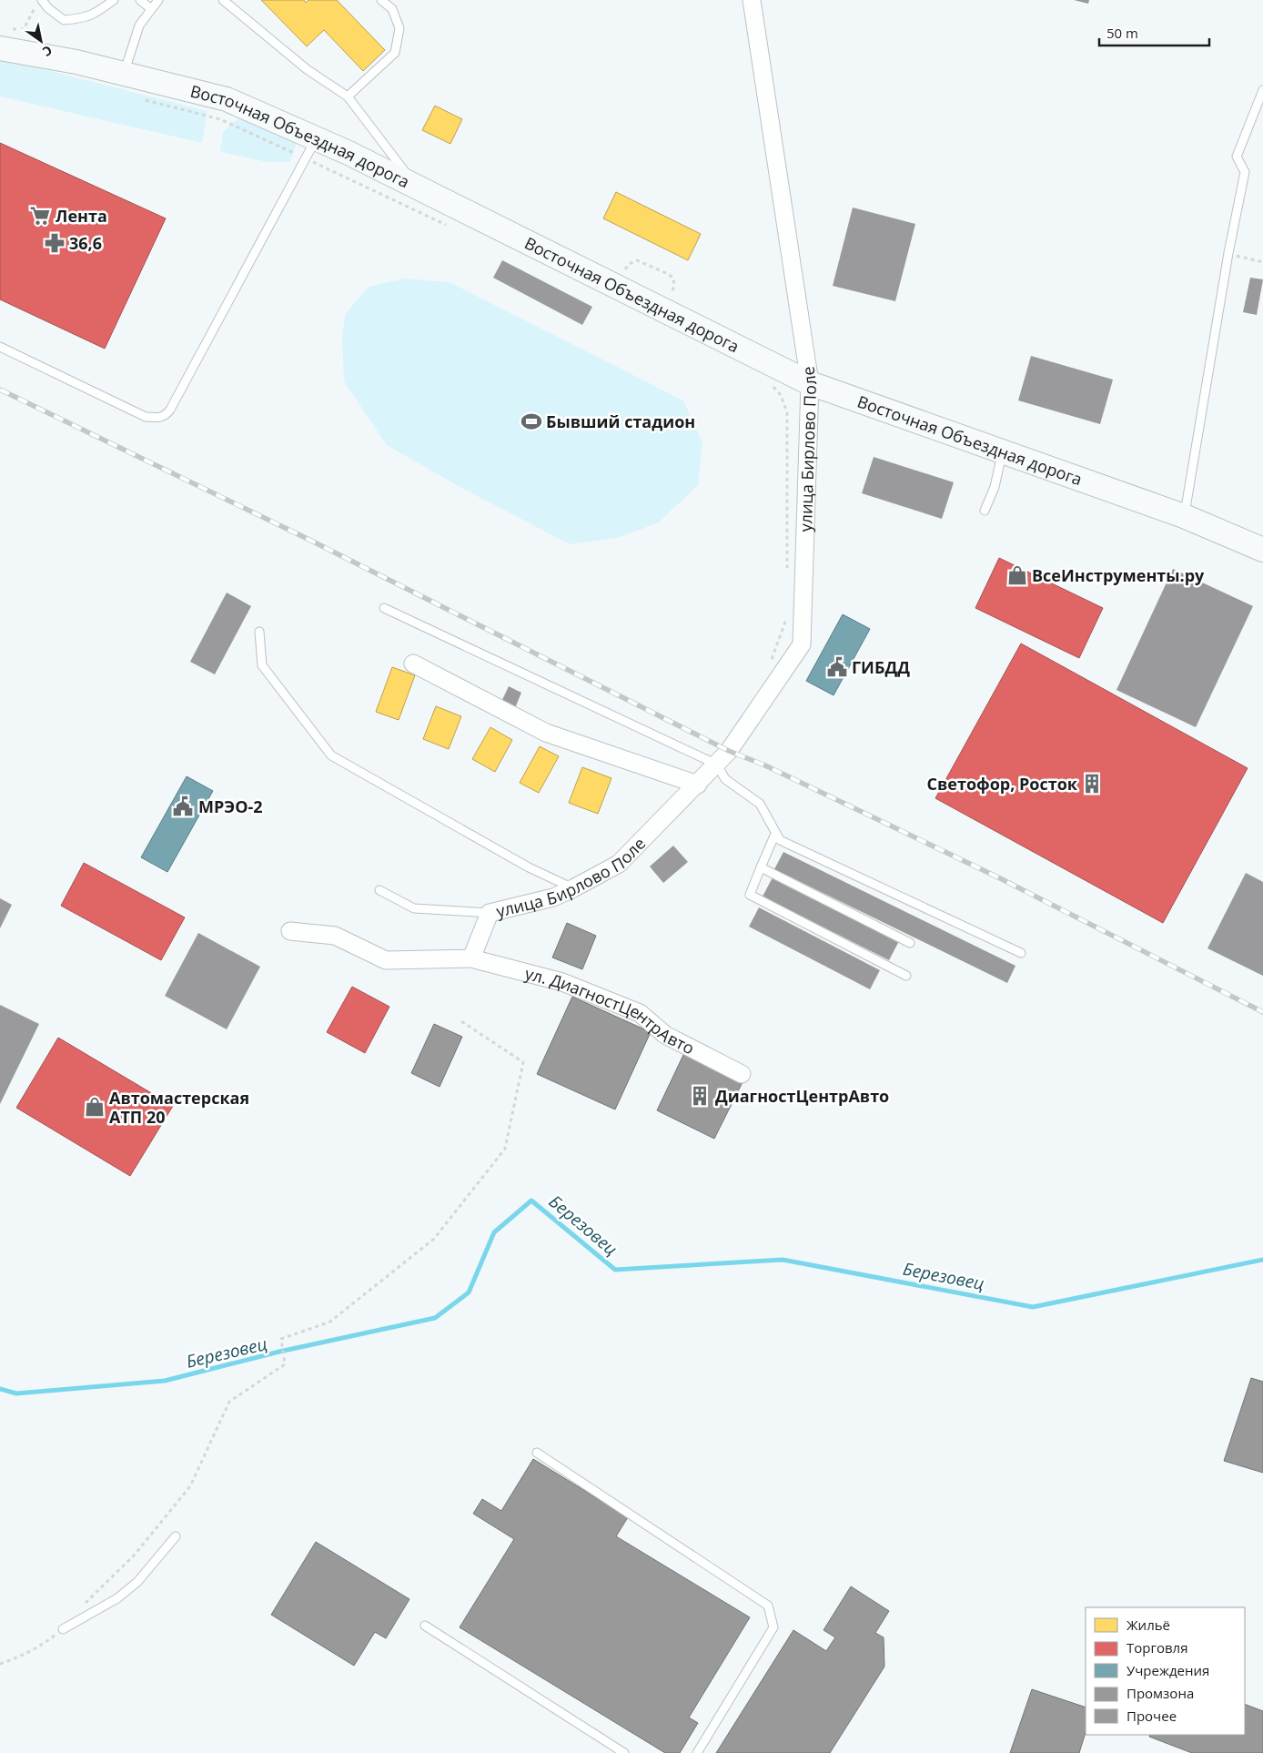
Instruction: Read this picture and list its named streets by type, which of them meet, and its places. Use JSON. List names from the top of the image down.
{
  "streets": {
    "main road": ["Восточная Объездная дорога"],
    "street": ["улица Бирлово Поле", "ул. ДиагностЦентрАвто"]
  },
  "crossings": [
    ["Восточная Объездная дорога", "улица Бирлово Поле"],
    ["улица Бирлово Поле", "ул. ДиагностЦентрАвто"]
  ],
  "water": ["Березовец"],
  "places": {
    "supermarket": ["Лента"],
    "pharmacy": ["36,6"],
    "sports": ["Бывший стадион"],
    "shop": ["ВсеИнструменты.ру", "Автомастерская АТП 20"],
    "public building": ["ГИБДД", "МРЭО-2"],
    "building": ["Светофор, Росток", "ДиагностЦентрАвто"]
  },
  "legend": [
    "Жильё",
    "Торговля",
    "Учреждения",
    "Промзона",
    "Прочее"
  ],
  "scale_bar": "50 m",
  "north": "bottom right"
}
